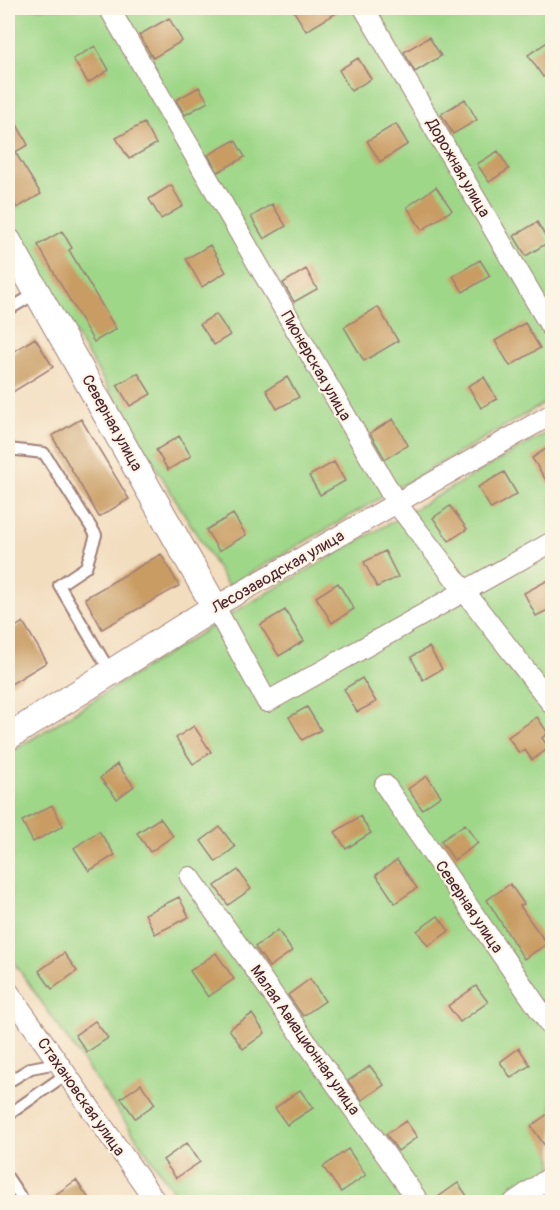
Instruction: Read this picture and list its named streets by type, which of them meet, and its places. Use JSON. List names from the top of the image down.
{
  "streets": {
    "street": [
      "Дорожная улица",
      "Пионерская улица",
      "Северная улица",
      "Лесозаводская улица",
      "Малая Авиационная улица",
      "Стахановская улица"
    ]
  },
  "crossings": [
    ["Пионерская улица", "Лесозаводская улица"],
    ["Северная улица", "Лесозаводская улица"]
  ]
}
